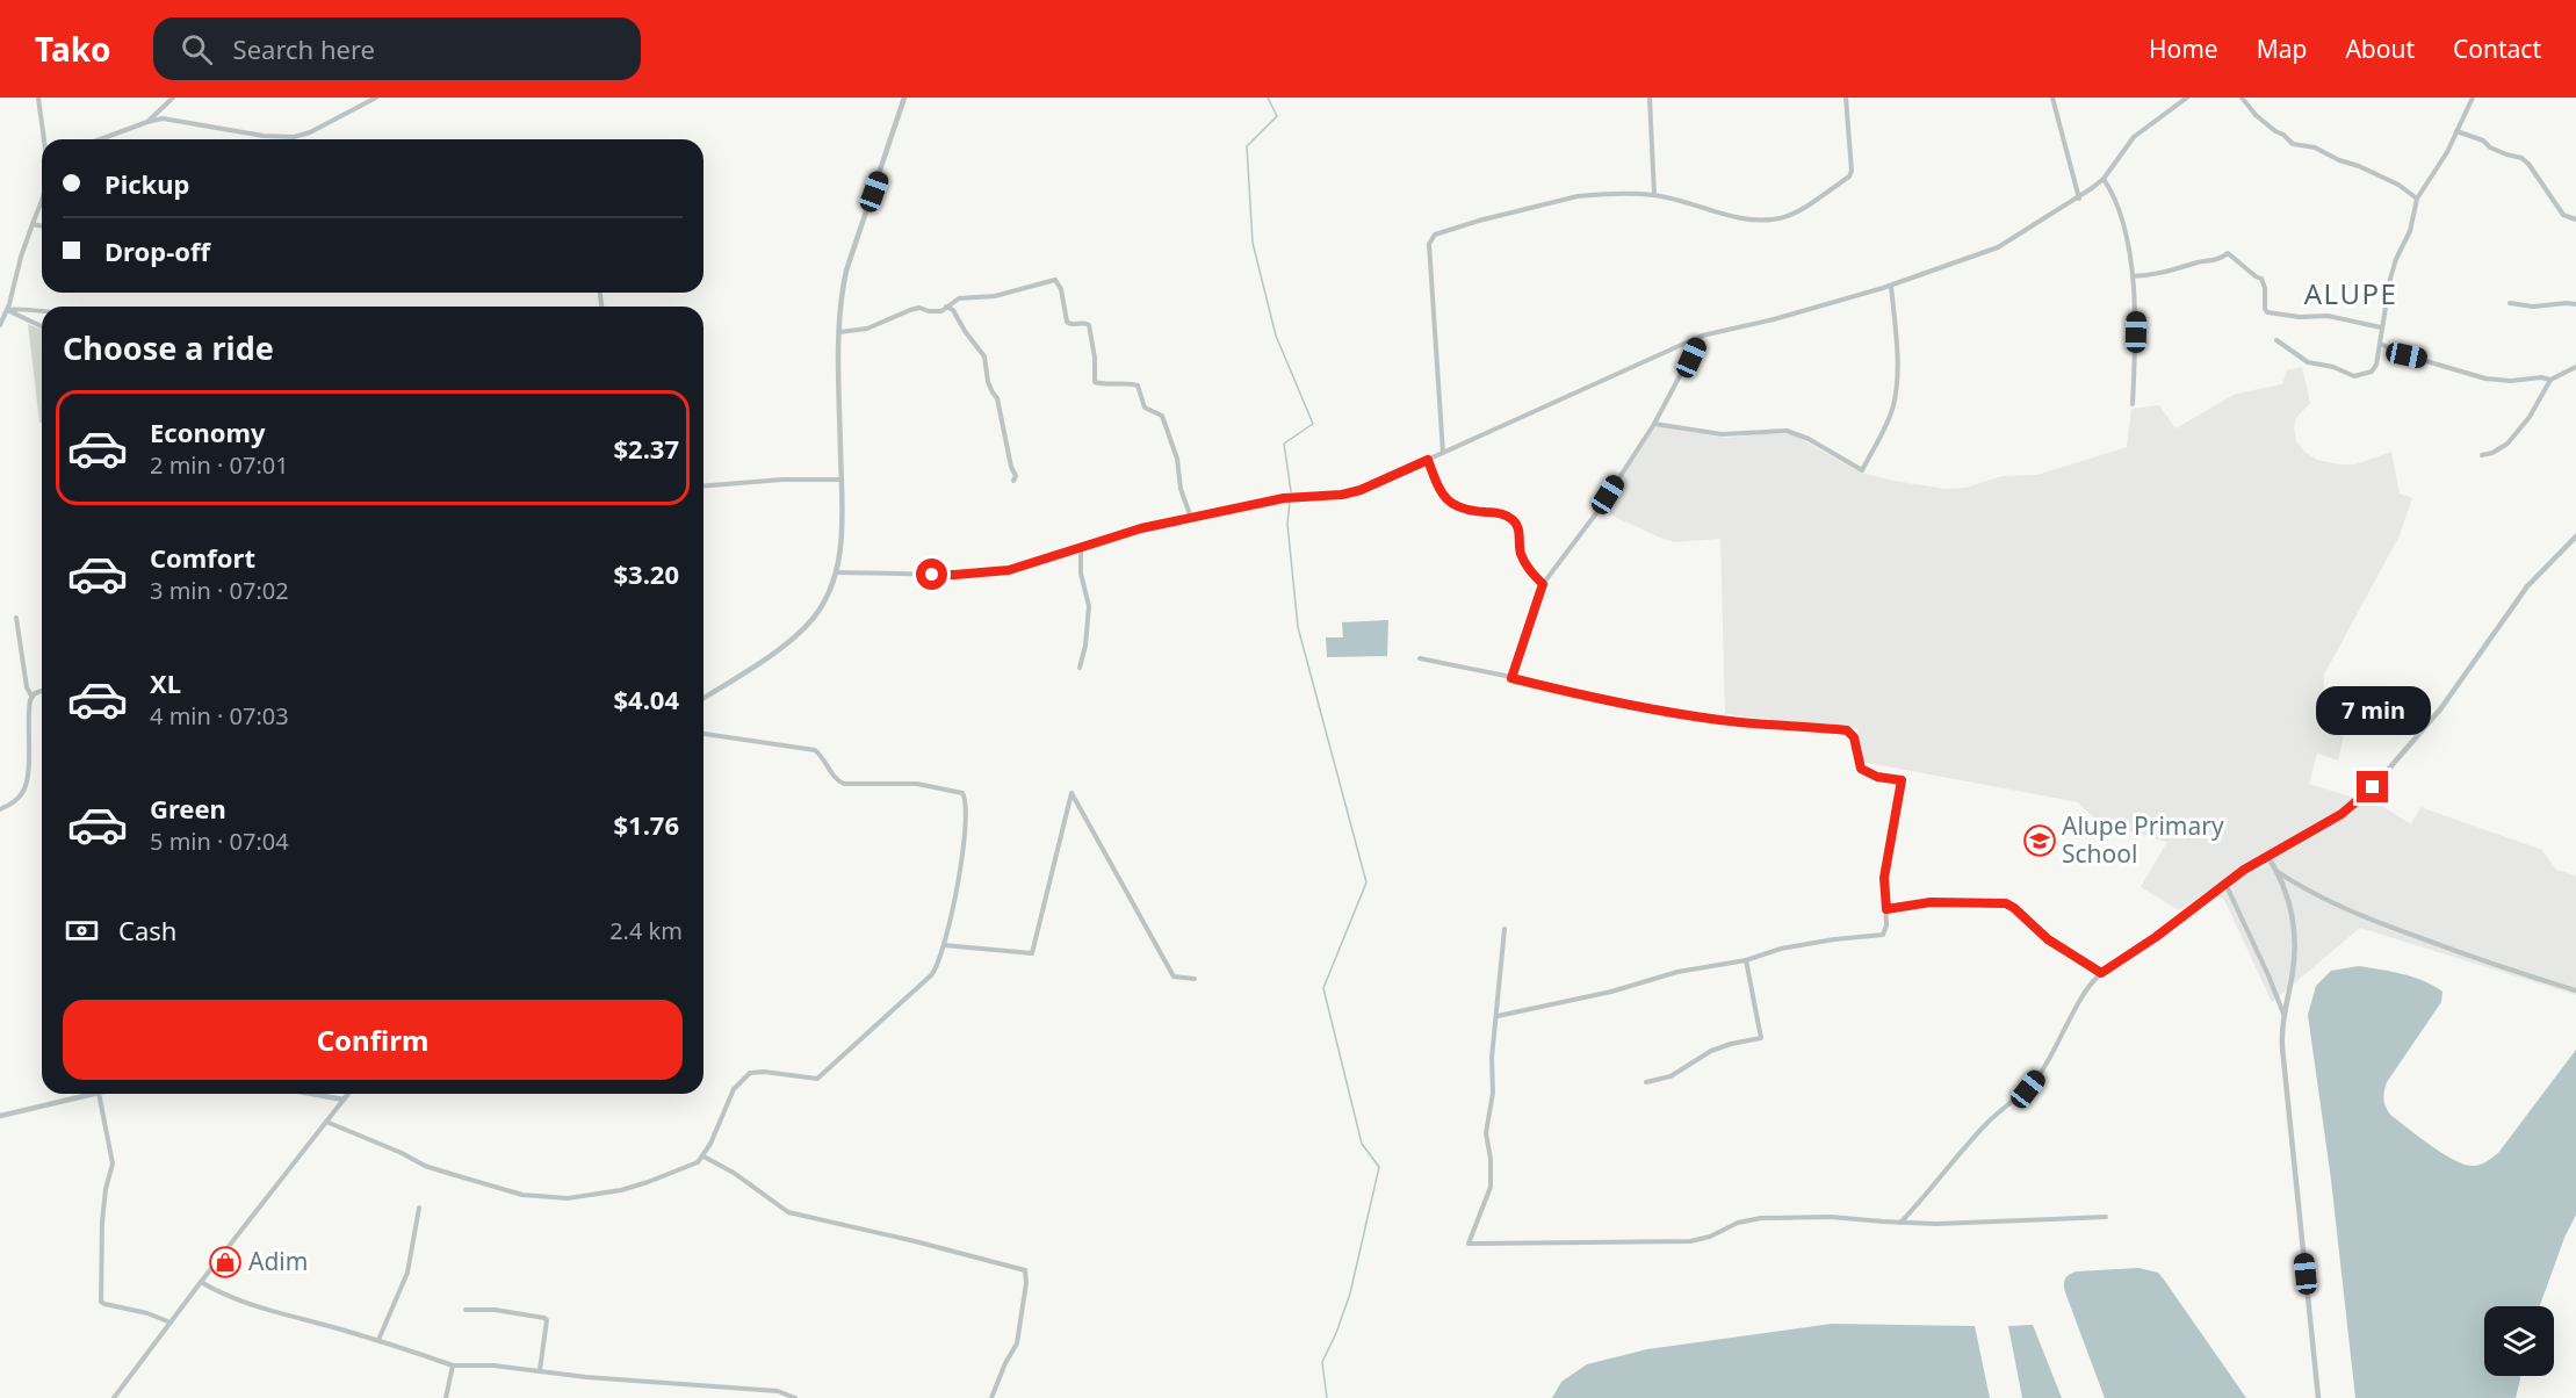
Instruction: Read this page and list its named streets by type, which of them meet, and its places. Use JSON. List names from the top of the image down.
{
  "districts": ["ALUPE"],
  "places": {
    "school or university": ["Alupe Primary School"],
    "shop": ["Adim"]
  },
  "page": {
    "header": "Tako",
    "search": "Search here",
    "nav": [
      "Home",
      "Map",
      "About",
      "Contact"
    ],
    "banner": ["Pickup", "Drop-off"],
    "heading": "Choose a ride",
    "list": [
      {
        "name": "Economy",
        "note": "2 min · 07:01",
        "value": "$2.37"
      },
      {
        "name": "Comfort",
        "note": "3 min · 07:02",
        "value": "$3.20"
      },
      {
        "name": "XL",
        "note": "4 min · 07:03",
        "value": "$4.04"
      },
      {
        "name": "Green",
        "note": "5 min · 07:04",
        "value": "$1.76"
      }
    ],
    "bubble": "7 min",
    "pay": ["Cash", "2.4 km"],
    "buttons": "Confirm"
  }
}
